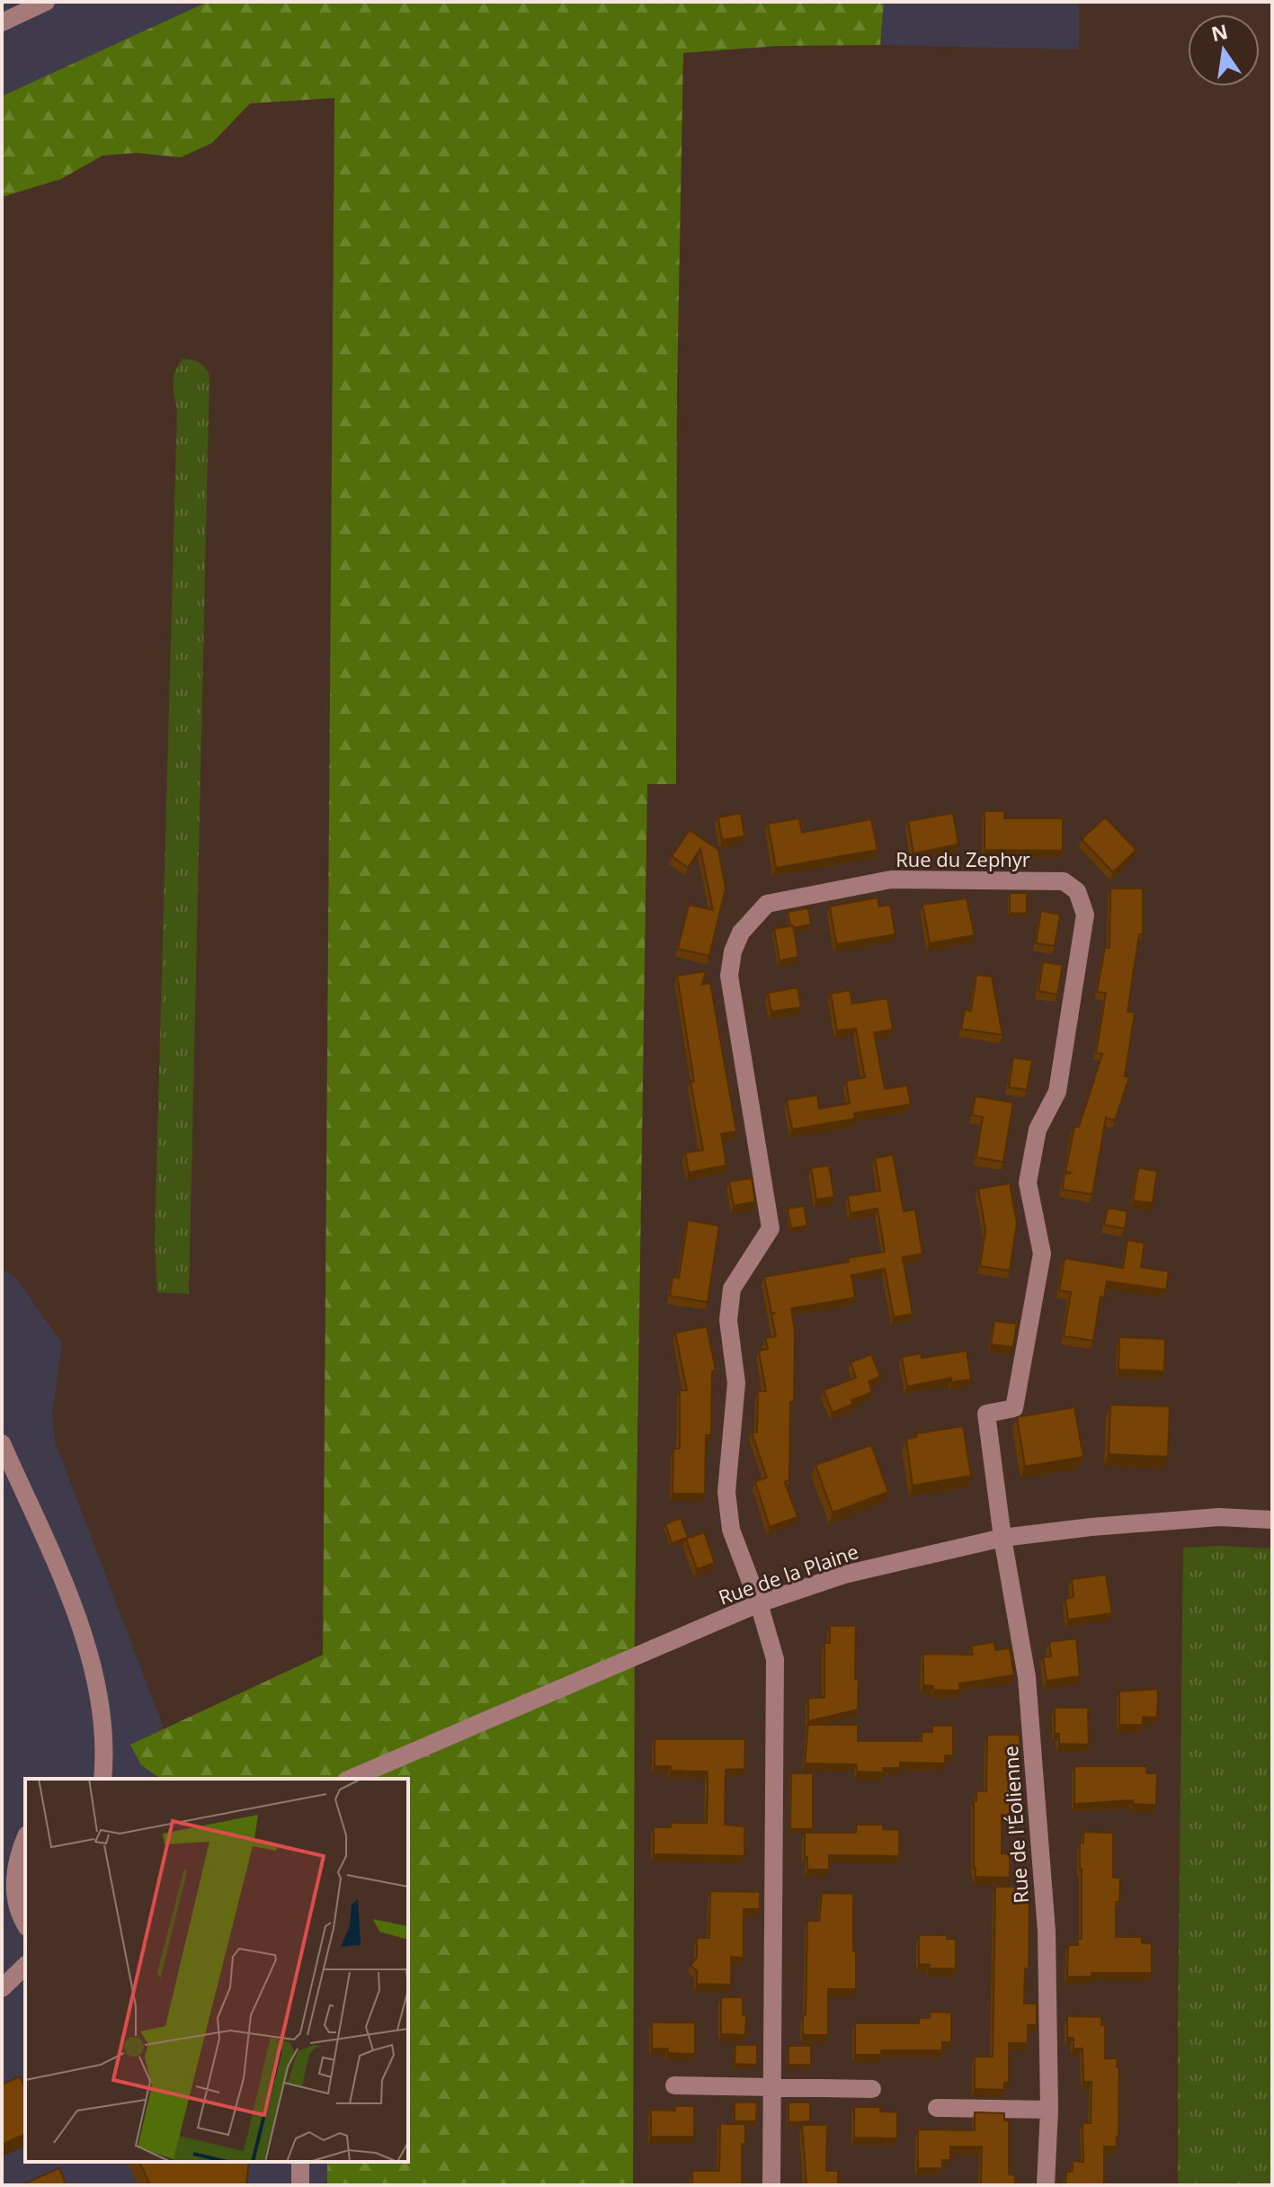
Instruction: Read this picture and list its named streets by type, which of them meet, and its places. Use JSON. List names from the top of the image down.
{
  "streets": {
    "street": ["Rue du Zephyr", "Rue de la Plaine", "Rue de l'Éolienne"]
  },
  "crossings": [
    ["Rue du Zephyr", "Rue de la Plaine"],
    ["Rue du Zephyr", "Rue de l'Éolienne"],
    ["Rue de la Plaine", "Rue de l'Éolienne"]
  ],
  "north": "top"
}
